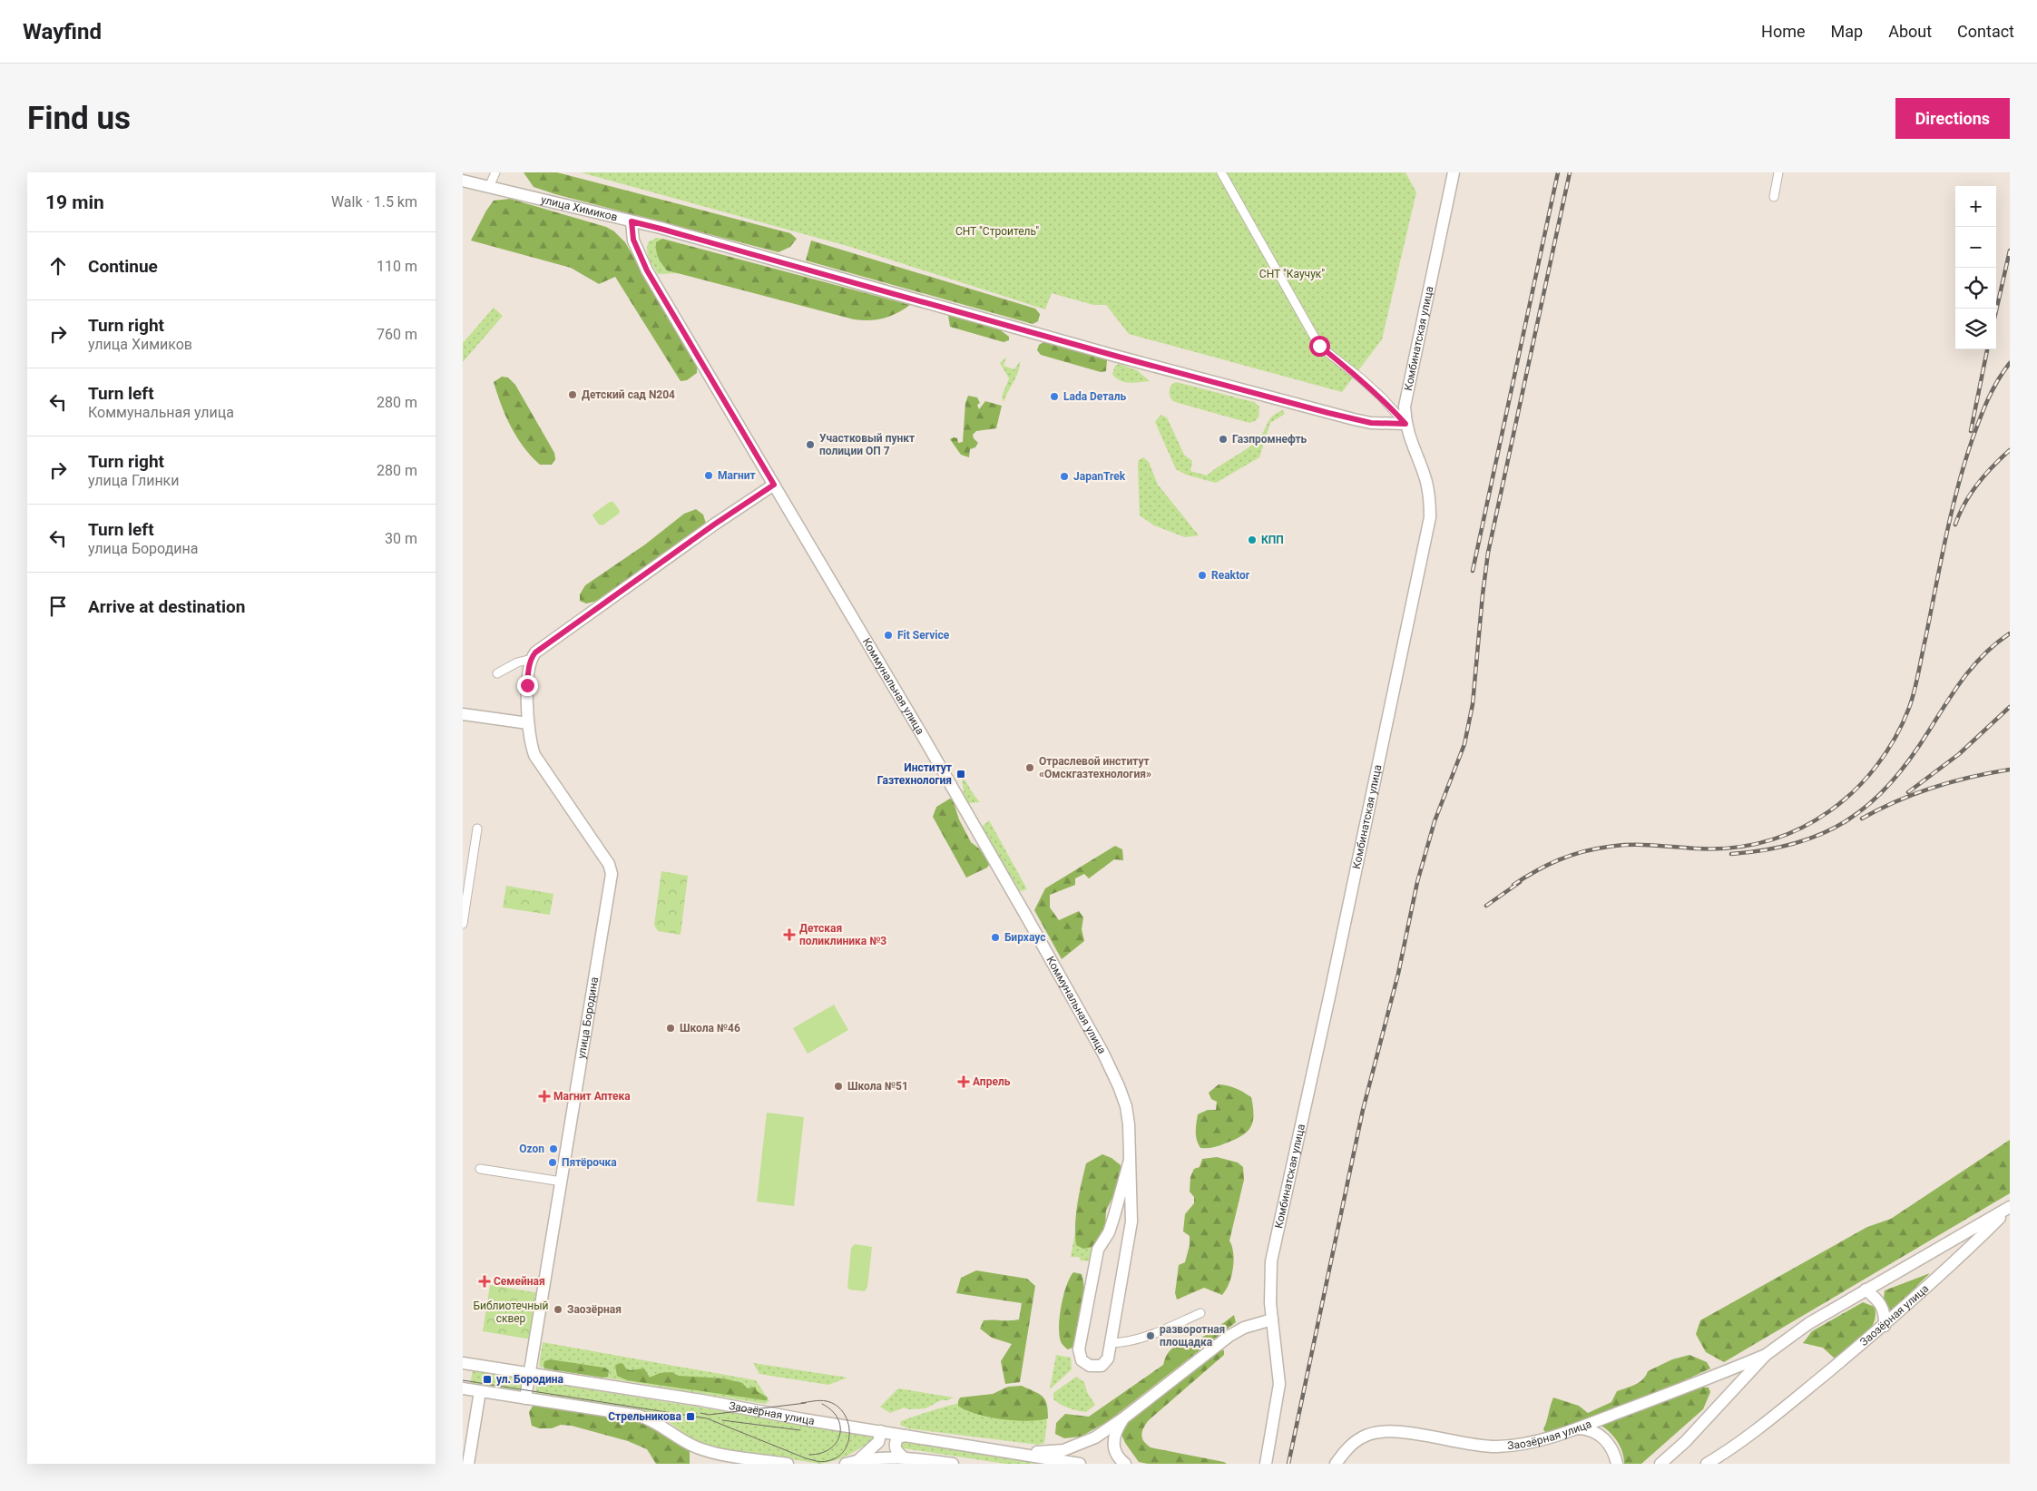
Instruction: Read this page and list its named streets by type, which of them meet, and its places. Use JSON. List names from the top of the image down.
{
  "streets": {
    "main road": [
      "улица Химиков",
      "Комбинатская улица",
      "Коммунальная улица",
      "улица Бородина",
      "Заозёрная улица"
    ]
  },
  "crossings": [
    ["улица Химиков", "Комбинатская улица"],
    ["улица Химиков", "Коммунальная улица"],
    ["улица Бородина", "Заозёрная улица"]
  ],
  "parks": ["СНТ \"Строитель\"", "СНТ \"Каучук\"", "Библиотечный сквер"],
  "places": {
    "other": [
      "Детский сад N204",
      "Lada Dеталь",
      "Газпромнефть",
      "Участковый пункт полиции ОП 7",
      "Магнит",
      "JapanTrek",
      "КПП",
      "Reaktor",
      "Fit Service",
      "Отраслевой институт «Омскгазтехнология»",
      "Бирхаус",
      "Школа №46",
      "Школа №51",
      "Ozon",
      "Пятёрочка",
      "Заозёрная",
      "разворотная площадка"
    ],
    "transit": ["Институт Газтехнология", "ул. Бородина", "Стрельникова"],
    "health": [
      "Детская поликлиника №3",
      "Апрель",
      "Магнит Аптека",
      "Семейная"
    ]
  },
  "page": {
    "header": "Wayfind",
    "nav": [
      "Home",
      "Map",
      "About",
      "Contact"
    ],
    "buttons": "Directions",
    "title": "Find us",
    "heading": ["19 min", "Walk · 1.5 km"],
    "map_buttons": ["+", "−"],
    "list": [
      ["Continue", "110 m"],
      ["Turn right", "улица Химиков", "760 m"],
      ["Turn left", "Коммунальная улица", "280 m"],
      ["Turn right", "улица Глинки", "280 m"],
      ["Turn left", "улица Бородина", "30 m"],
      "Arrive at destination"
    ]
  }
}
